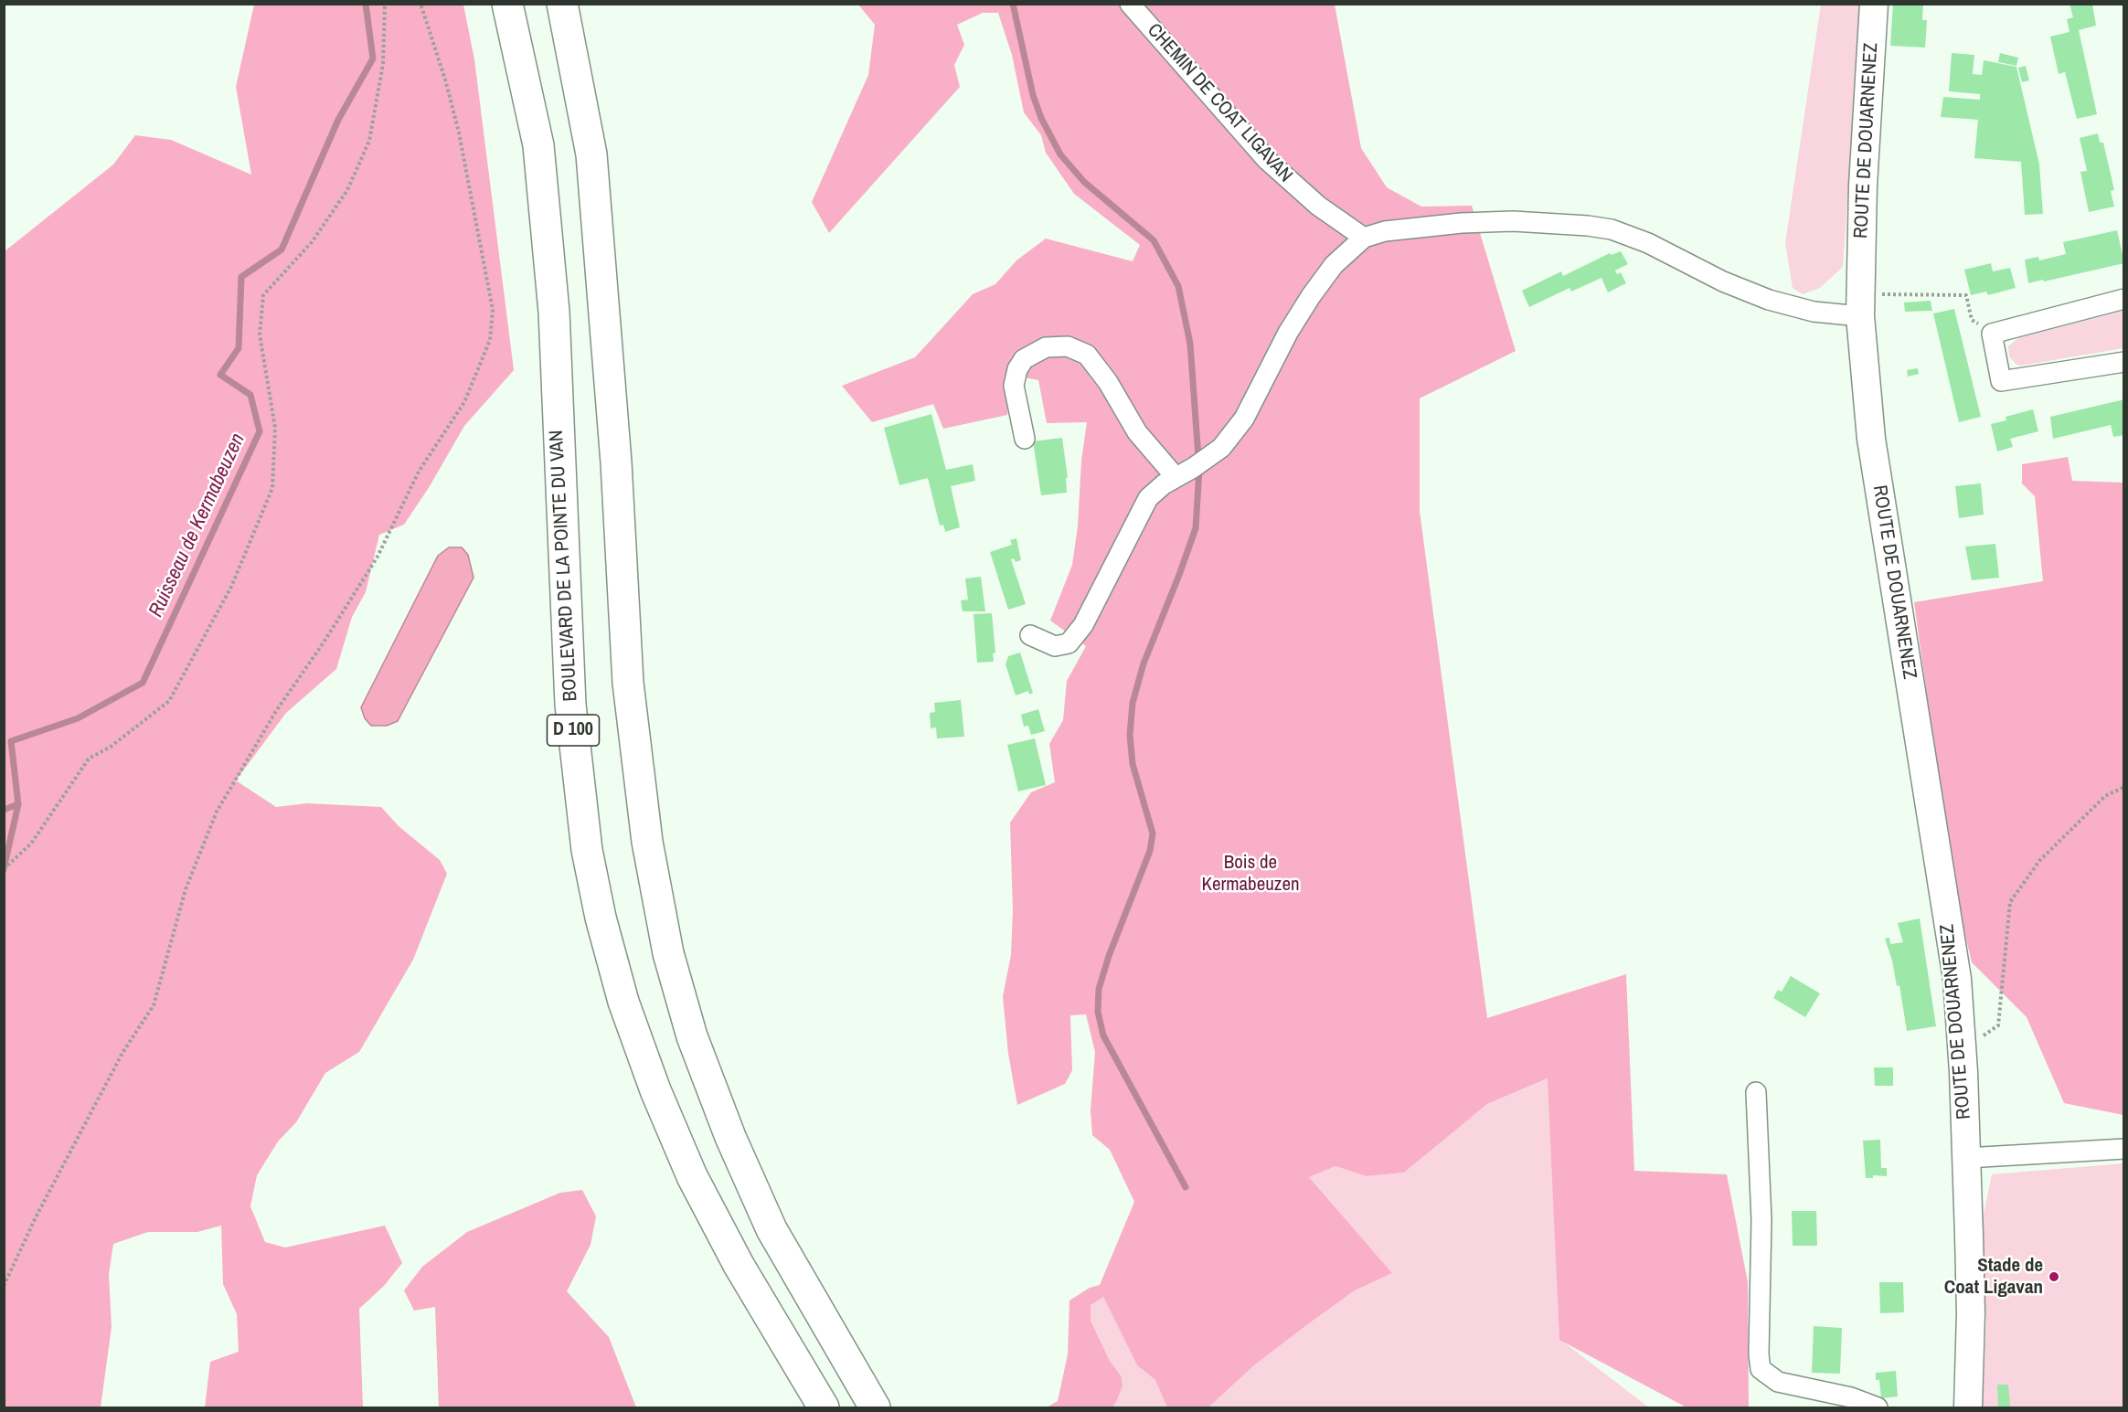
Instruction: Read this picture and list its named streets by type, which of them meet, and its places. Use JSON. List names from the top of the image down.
{
  "streets": {
    "highway": ["BOULEVARD DE LA POINTE DU VAN", "D 100"],
    "main road": ["ROUTE DE DOUARNENEZ"],
    "street": ["CHEMIN DE COAT LIGAVAN"]
  },
  "water": ["Ruisseau de Kermabeuzen"],
  "parks": ["Bois de Kermabeuzen"],
  "places": ["Stade de Coat Ligavan"]
}
